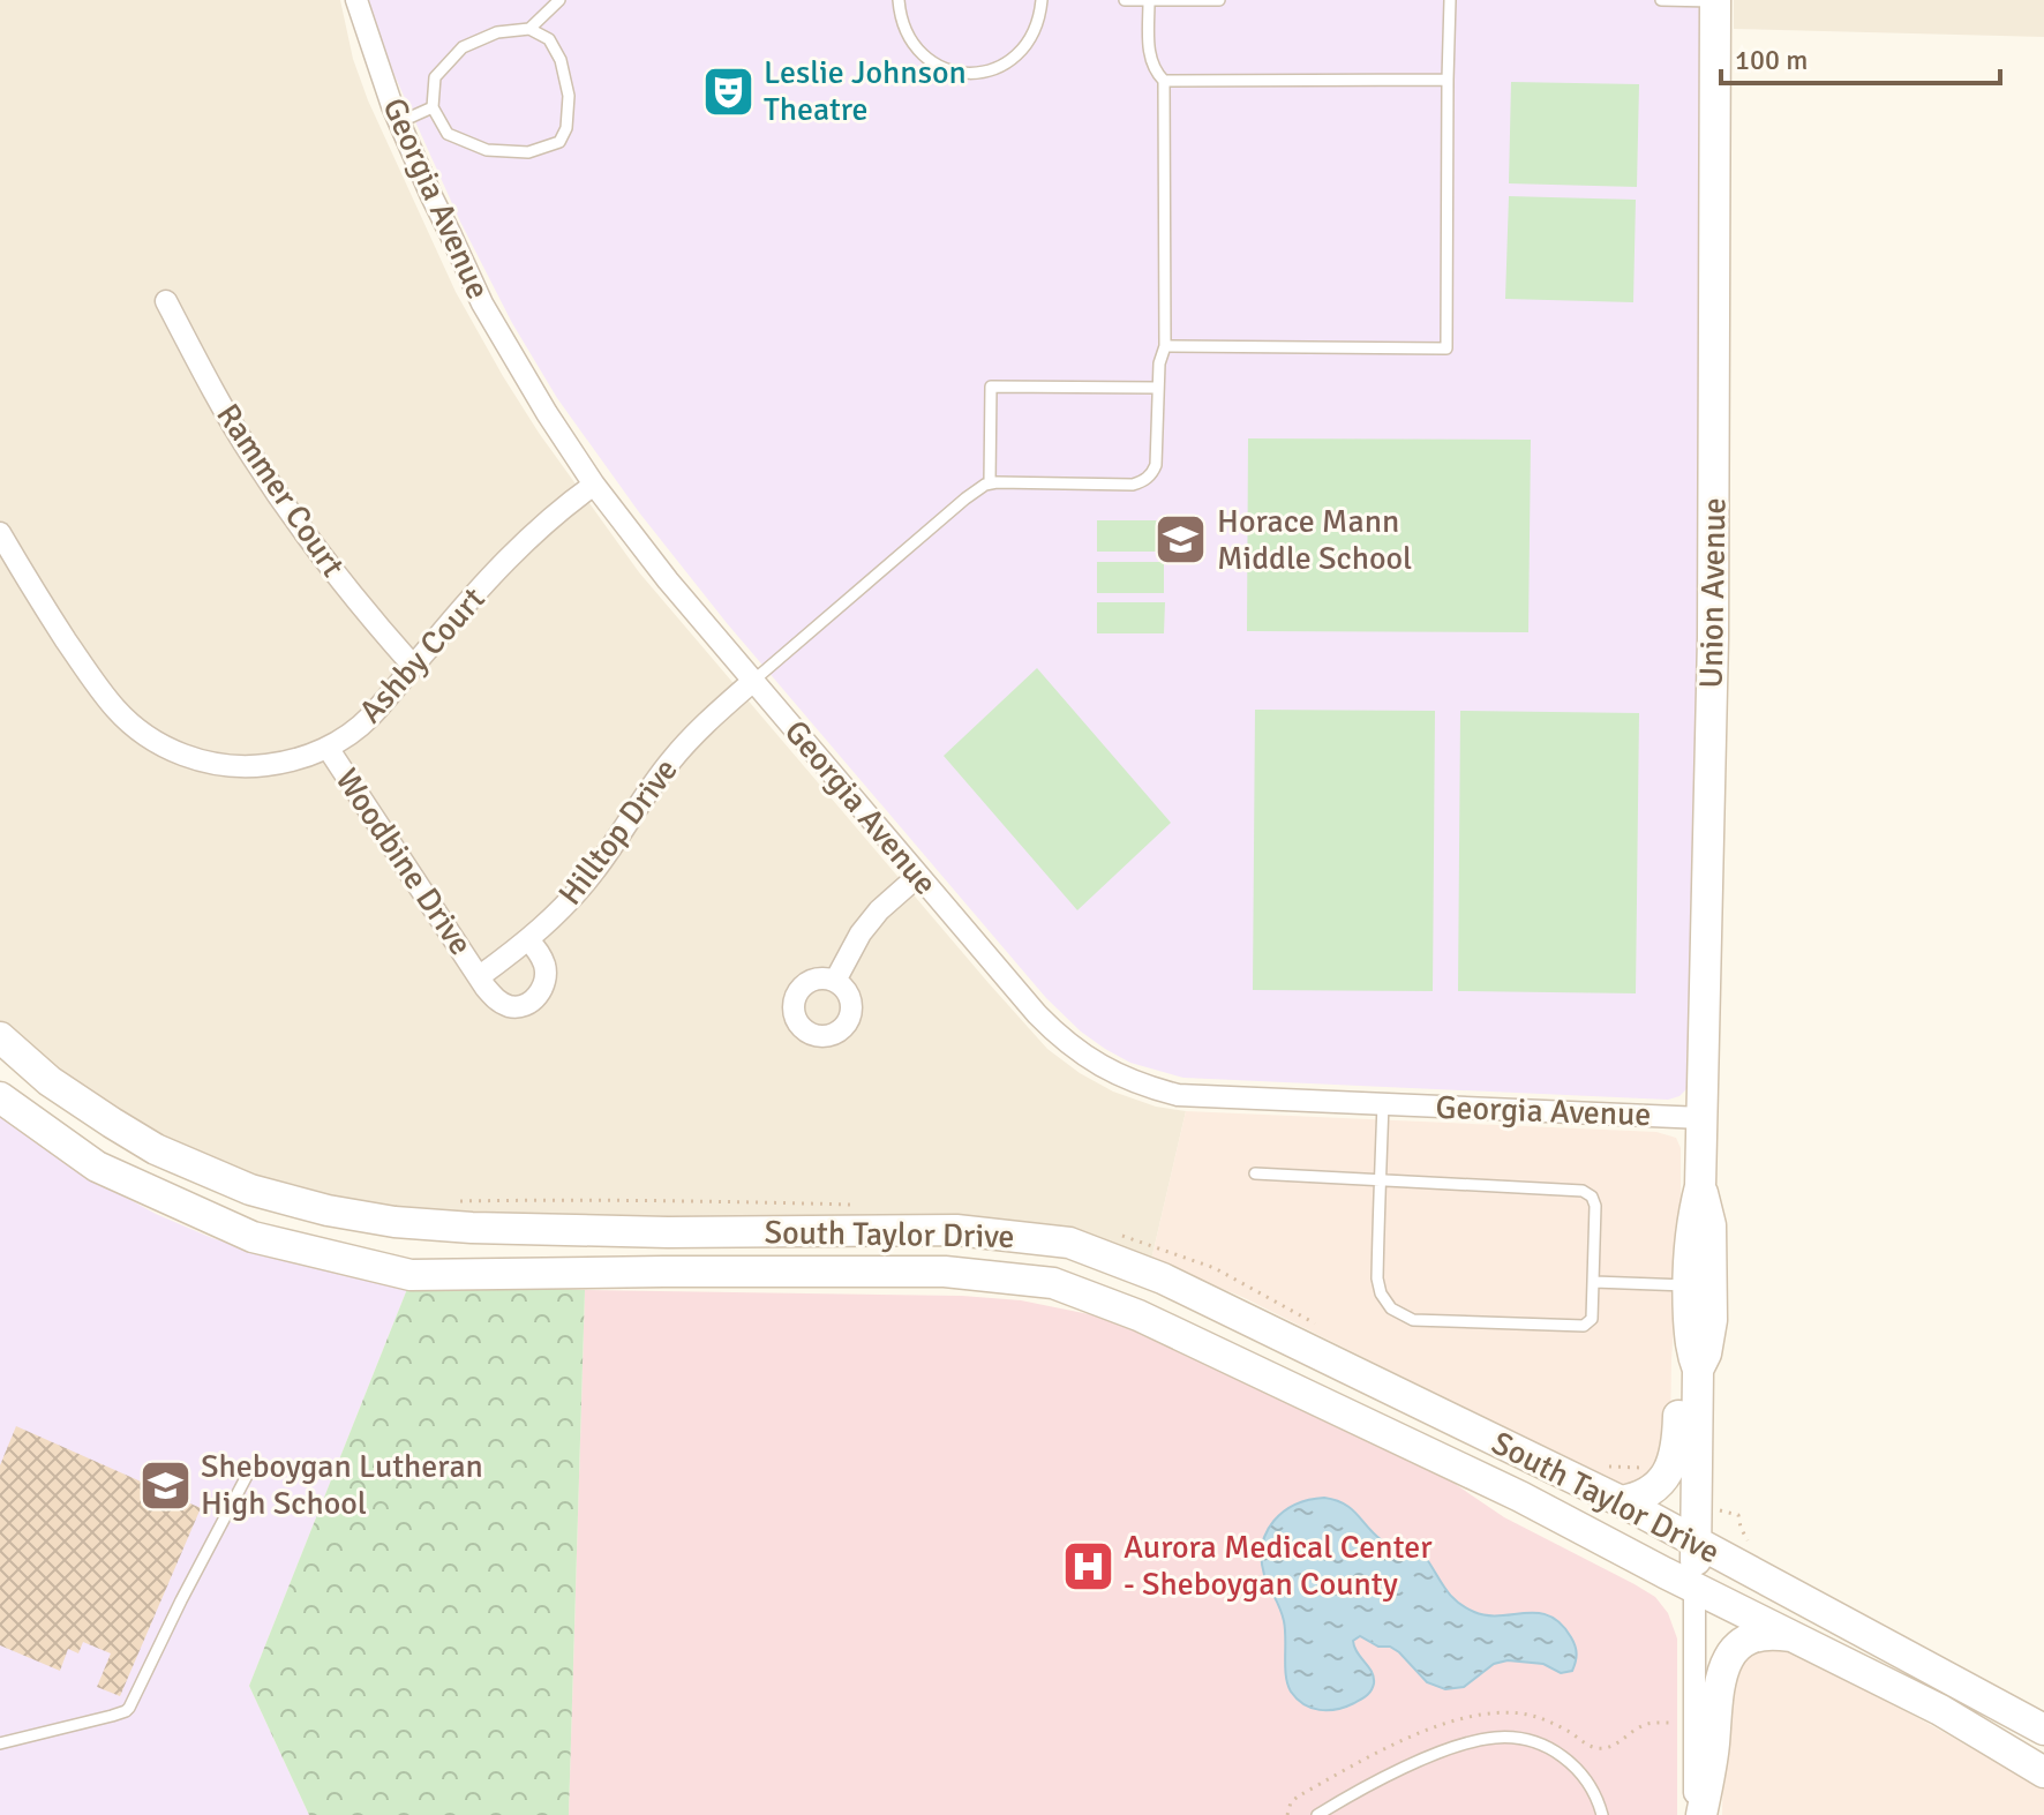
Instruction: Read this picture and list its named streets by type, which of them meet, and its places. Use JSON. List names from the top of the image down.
{
  "streets": {
    "main road": ["Union Avenue", "South Taylor Drive"],
    "street": [
      "Georgia Avenue",
      "Rammer Court",
      "Ashby Court",
      "Hilltop Drive",
      "Woodbine Drive"
    ]
  },
  "crossings": [
    ["Georgia Avenue", "Union Avenue"],
    ["Georgia Avenue", "Ashby Court"],
    ["Georgia Avenue", "Hilltop Drive"],
    ["Rammer Court", "Ashby Court"],
    ["Union Avenue", "South Taylor Drive"],
    ["Ashby Court", "Woodbine Drive"],
    ["Hilltop Drive", "Woodbine Drive"]
  ],
  "places": {
    "theatre": ["Leslie Johnson Theatre"],
    "school or university": ["Horace Mann Middle School", "Sheboygan Lutheran High School"],
    "hospital": ["Aurora Medical Center - Sheboygan County"]
  },
  "scale_bar": "100 m"
}
